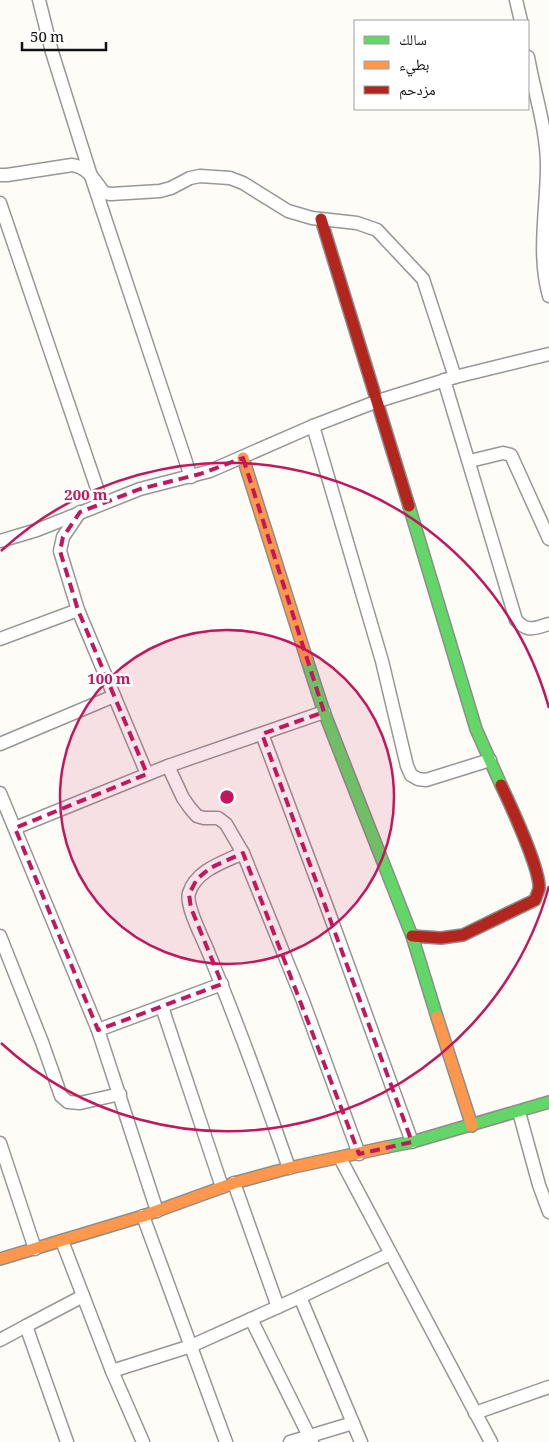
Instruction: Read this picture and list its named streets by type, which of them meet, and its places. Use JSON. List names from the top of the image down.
{
  "legend": ["سالك", "بطيء", "مزدحم"],
  "scale_bar": "50 m",
  "rings": ["200 m", "100 m"]
}
